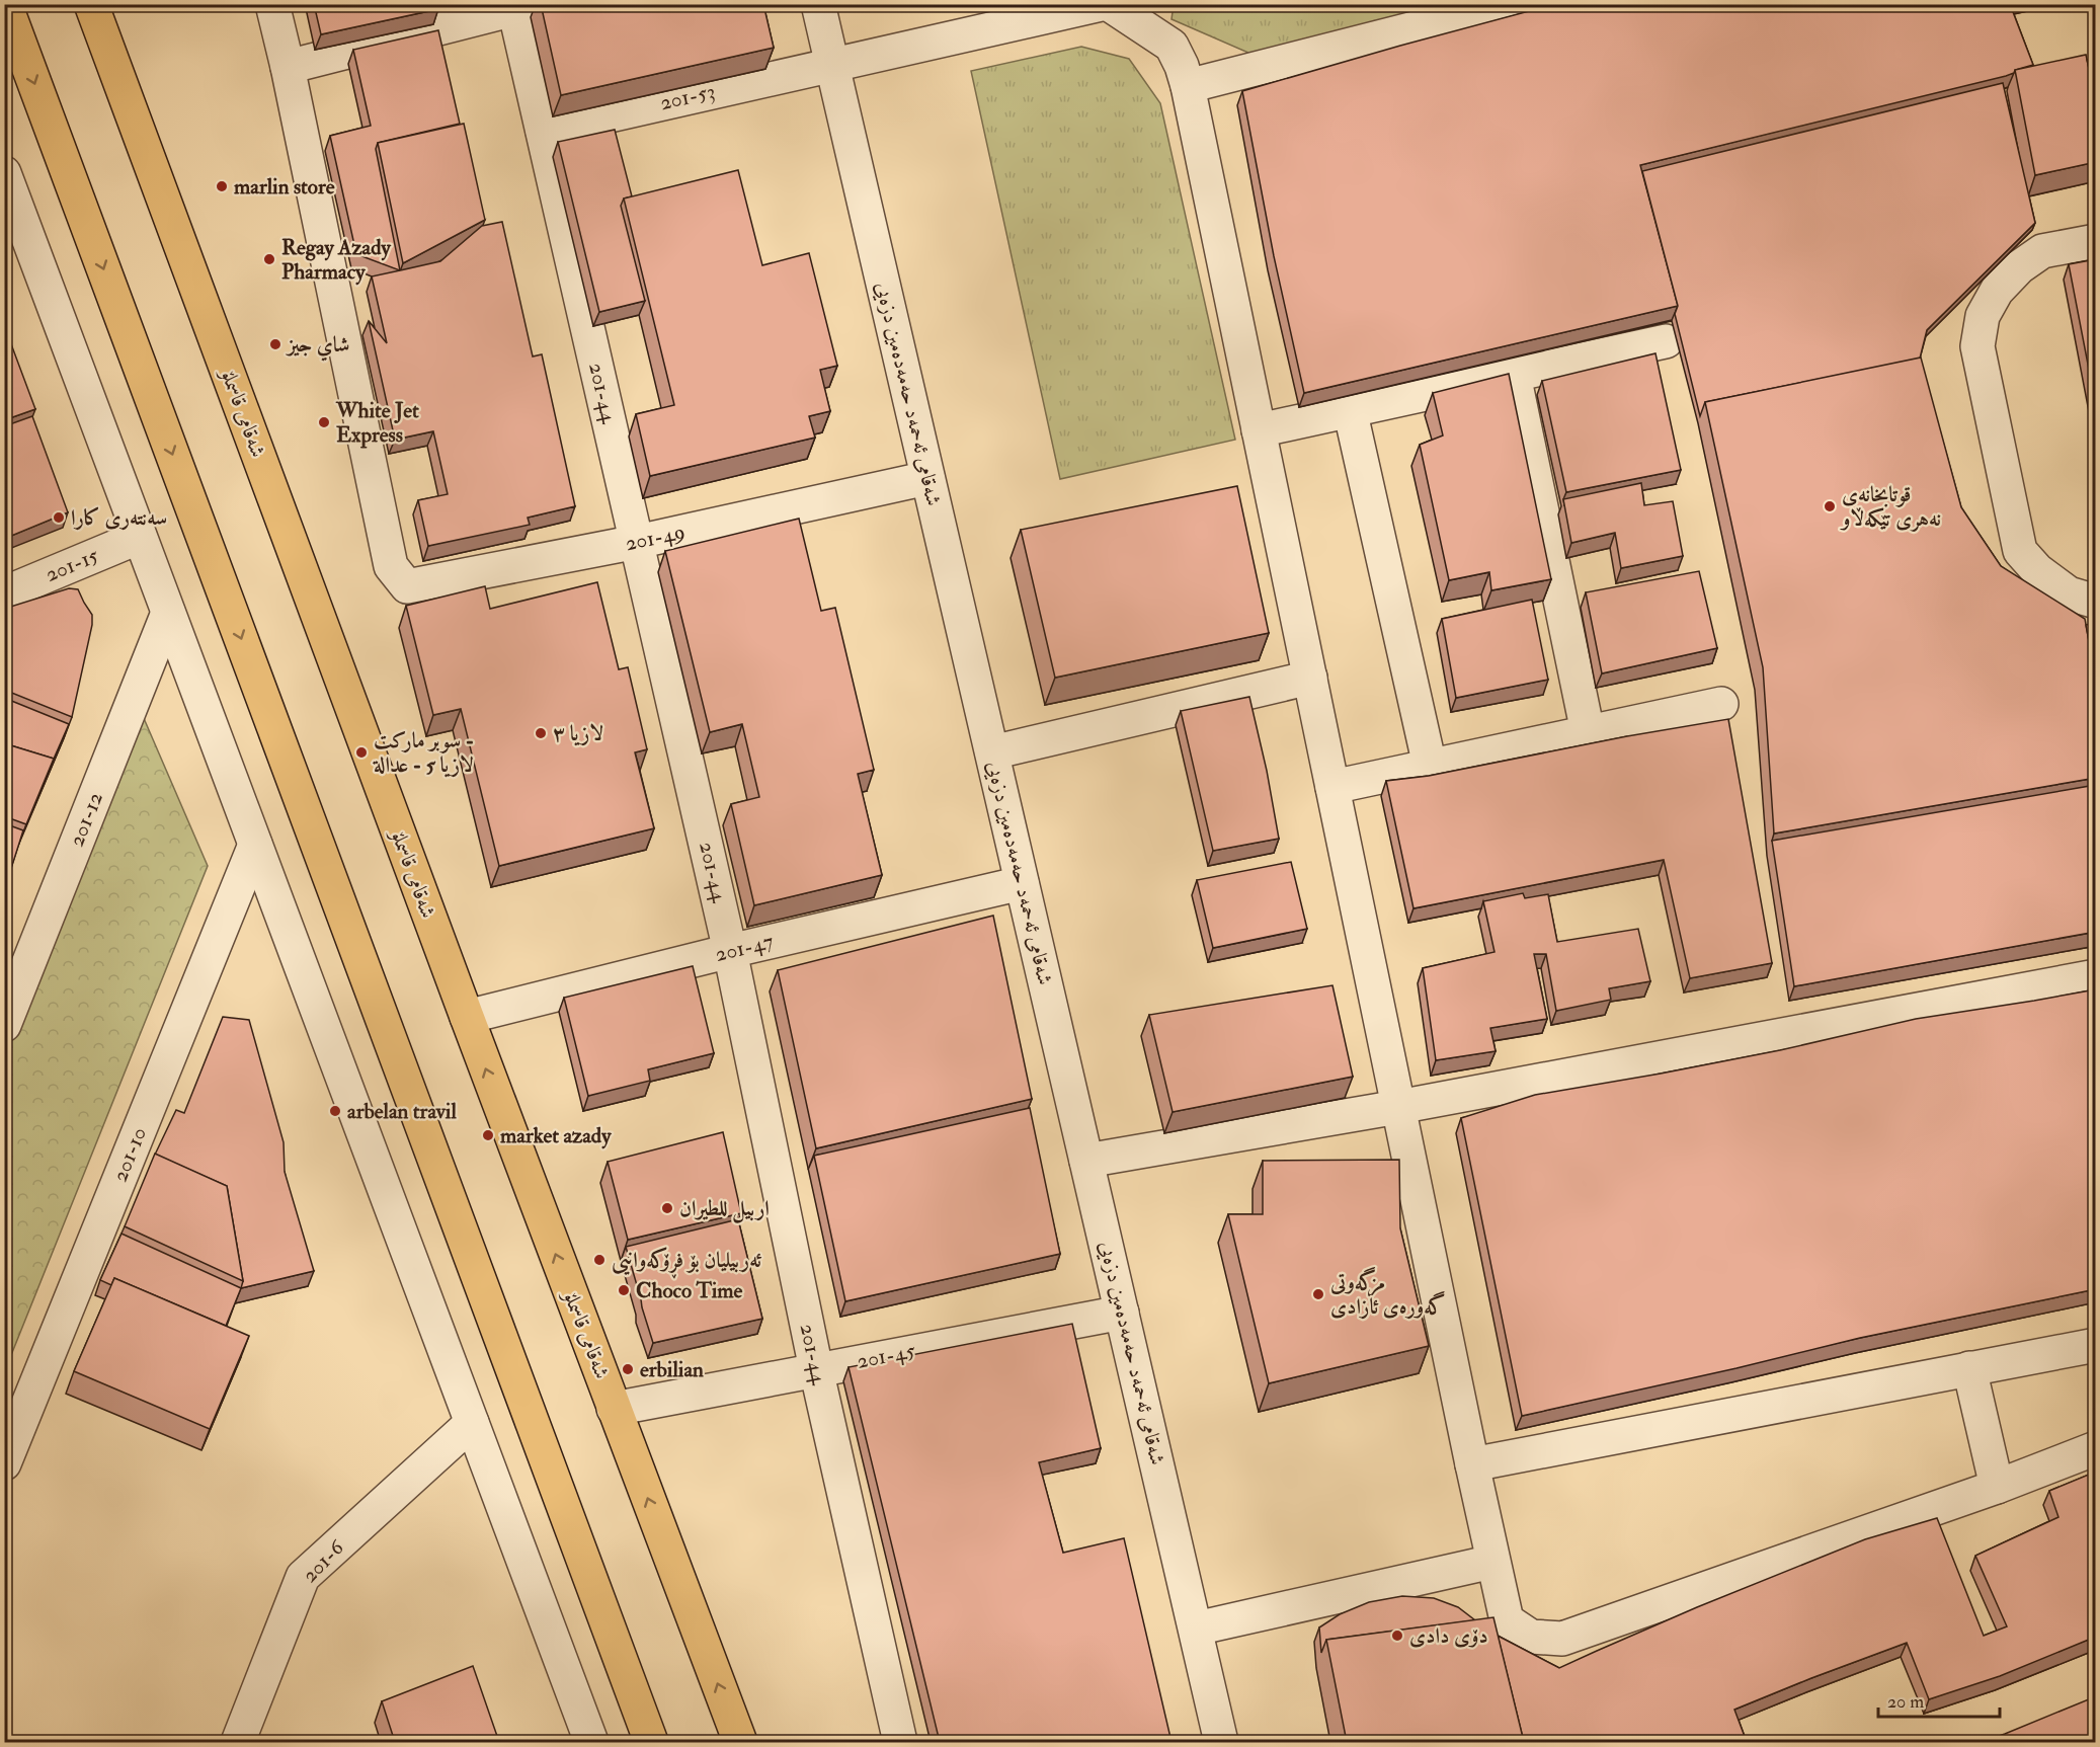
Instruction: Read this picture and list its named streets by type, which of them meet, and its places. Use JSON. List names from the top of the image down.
{
  "streets": {
    "main road": ["شەقامی قاسملۆ"],
    "street": [
      "201-53",
      "201-44",
      "شەقامی ئەحمەد حەمەدەمین دزەیی",
      "201-49",
      "201-15",
      "201-12",
      "201-47",
      "201-10",
      "201-45",
      "201-6"
    ]
  },
  "crossings": [
    ["201-53", "201-44"],
    ["201-53", "شەقامی ئەحمەد حەمەدەمین دزەیی"],
    ["201-44", "201-49"],
    ["201-44", "201-47"],
    ["201-44", "201-45"],
    ["شەقامی ئەحمەد حەمەدەمین دزەیی", "201-49"],
    ["شەقامی ئەحمەد حەمەدەمین دزەیی", "201-47"],
    ["شەقامی ئەحمەد حەمەدەمین دزەیی", "201-45"],
    ["شەقامی قاسملۆ", "201-47"],
    ["شەقامی قاسملۆ", "201-45"]
  ],
  "places": [
    "marlin store",
    "Regay Azady Pharmacy",
    "شاي جيز",
    "White Jet Express",
    "قوتابخانه‌ی نه‌هری تێكه‌ڵاو",
    "سەنتەری کارا",
    "لازیا ٣",
    "سوبر ماركت - لازيا 5 - عدالة",
    "arbelan travil",
    "market azady",
    "اربيل للطيران",
    "ئەربیلیان بۆ فڕۆکەوانیی",
    "Choco Time",
    "مزگەوتی گەورەی ئازادی",
    "erbilian",
    "دۆى دادى"
  ],
  "scale_bar": "20 m"
}
